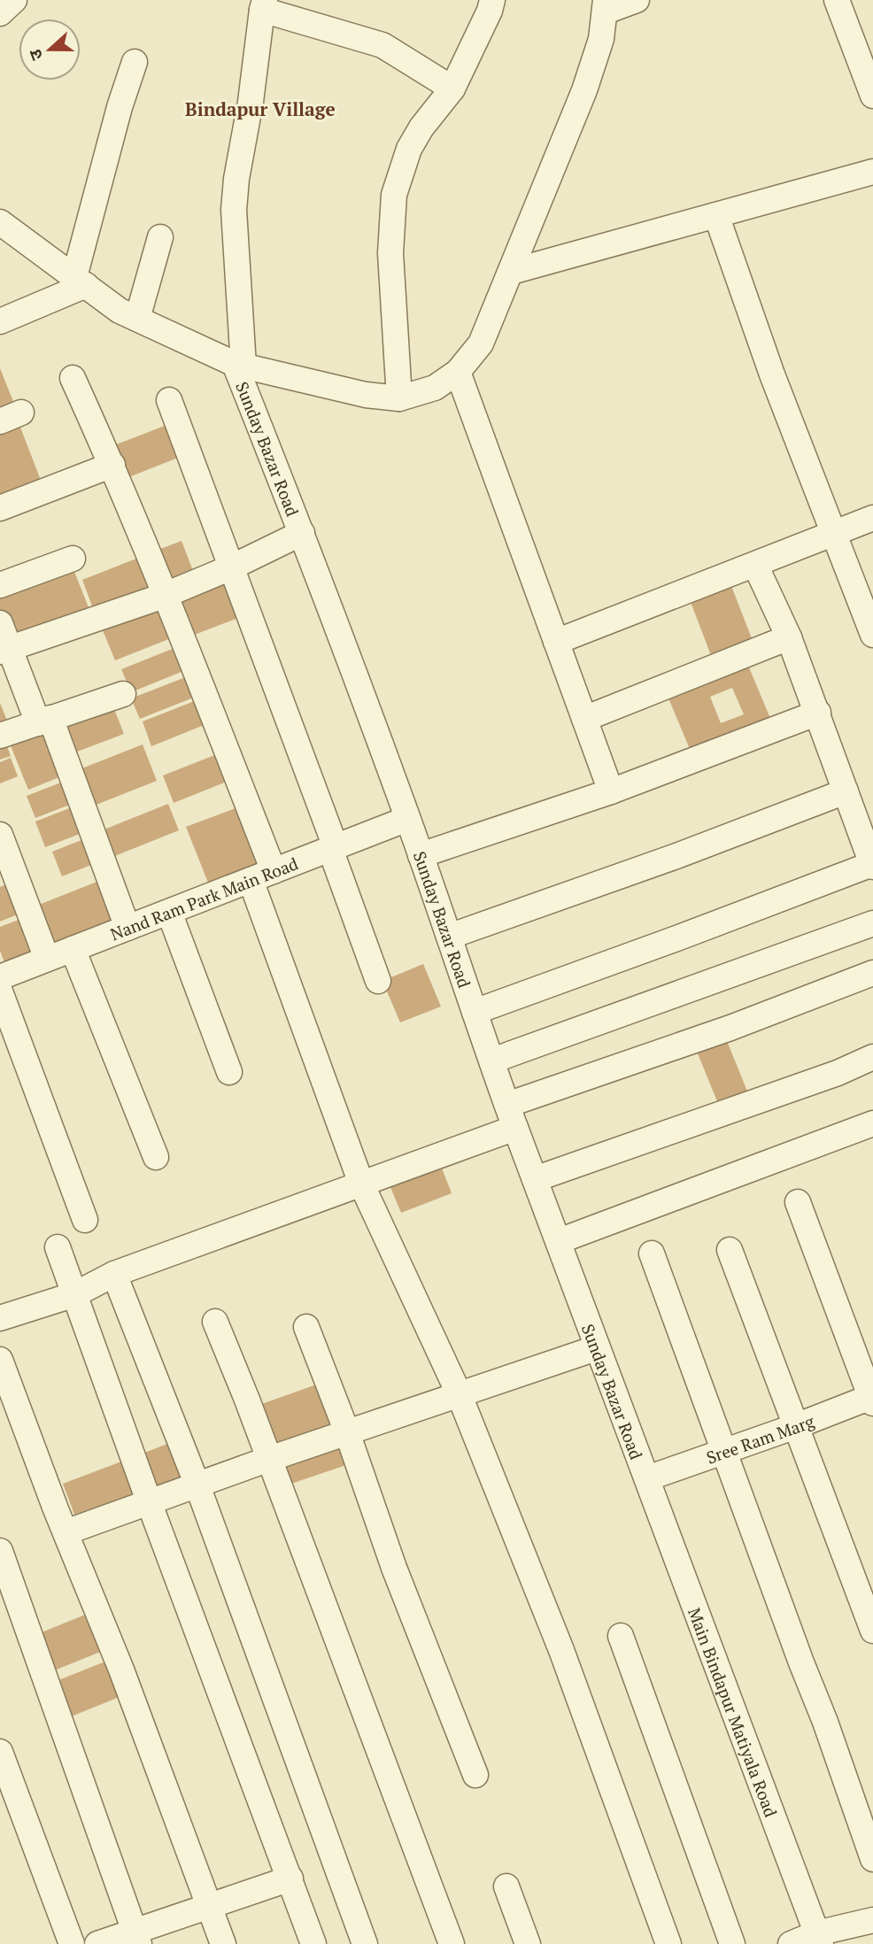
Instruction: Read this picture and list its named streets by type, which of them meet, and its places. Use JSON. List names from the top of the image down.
{
  "streets": {
    "street": [
      "Sunday Bazar Road",
      "Nand Ram Park Main Road",
      "Sree Ram Marg",
      "Main Bindapur Matiyala Road"
    ]
  },
  "crossings": [
    ["Sunday Bazar Road", "Nand Ram Park Main Road"],
    ["Sunday Bazar Road", "Sree Ram Marg"],
    ["Sunday Bazar Road", "Main Bindapur Matiyala Road"],
    ["Sree Ram Marg", "Main Bindapur Matiyala Road"]
  ],
  "districts": ["Bindapur Village"],
  "north": "left"
}
